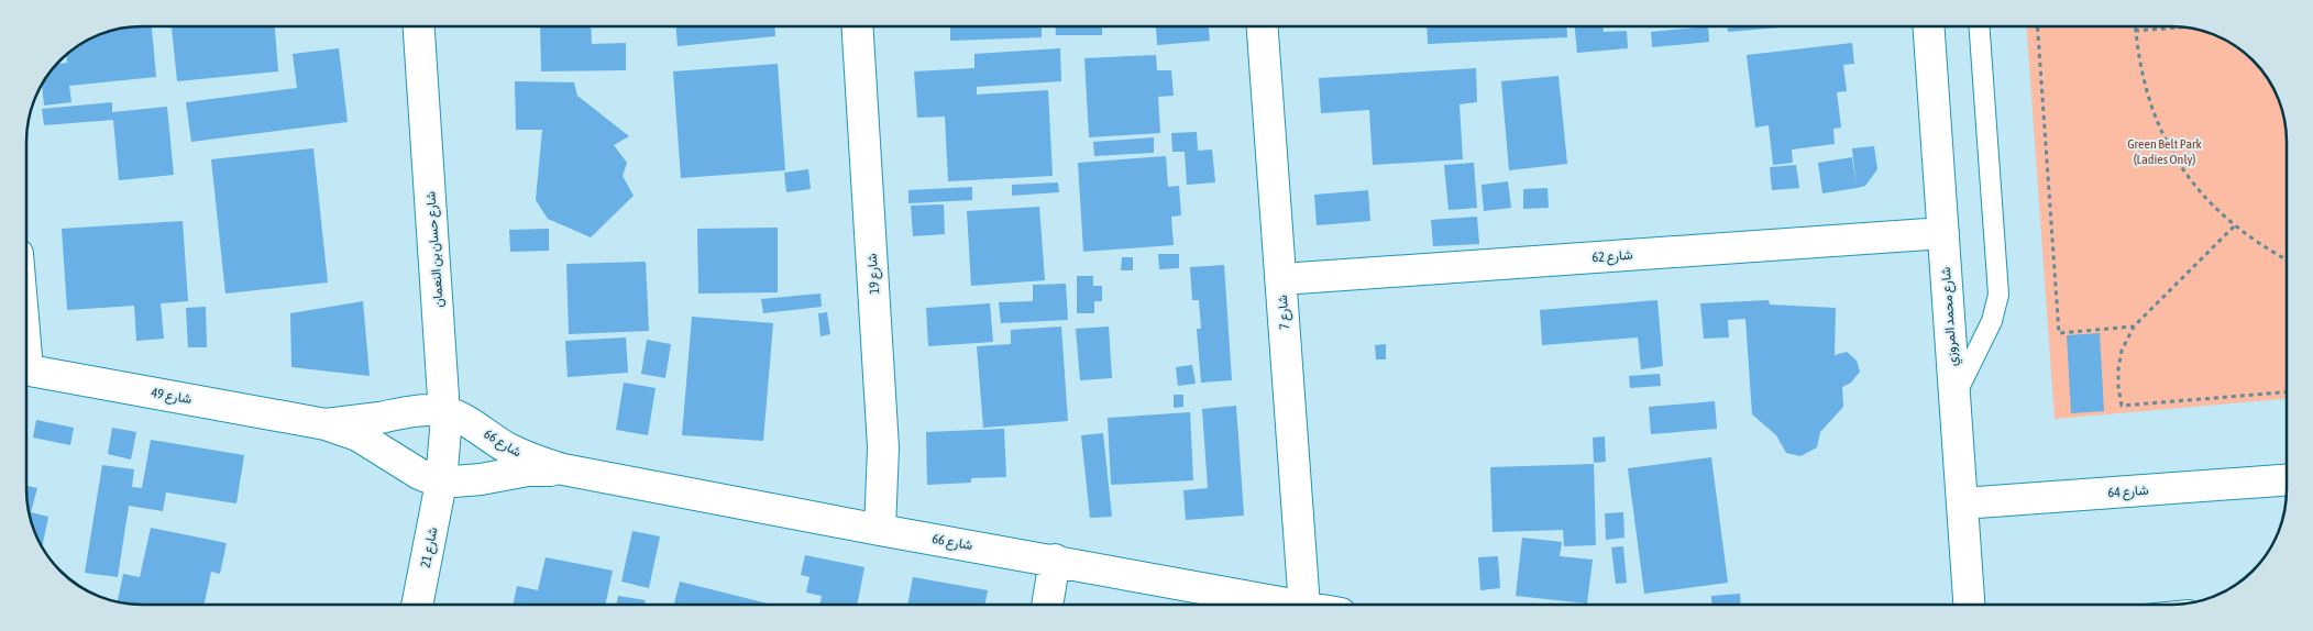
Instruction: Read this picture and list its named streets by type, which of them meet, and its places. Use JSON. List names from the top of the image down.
{
  "streets": {
    "street": [
      "شارع حسان بن النعمان",
      "شارع 62",
      "شارع 19",
      "شارع 7",
      "شارع محمد المروزي",
      "شارع 49",
      "شارع 66",
      "شارع 64",
      "شارع 21"
    ]
  },
  "crossings": [
    ["شارع حسان بن النعمان", "شارع 49"],
    ["شارع حسان بن النعمان", "شارع 66"],
    ["شارع حسان بن النعمان", "شارع 21"],
    ["شارع 62", "شارع 7"],
    ["شارع 62", "شارع محمد المروزي"],
    ["شارع 19", "شارع 66"],
    ["شارع محمد المروزي", "شارع 64"],
    ["شارع 49", "شارع 66"],
    ["شارع 49", "شارع 21"],
    ["شارع 66", "شارع 21"]
  ],
  "parks": ["Green Belt Park (Ladies Only)"]
}
